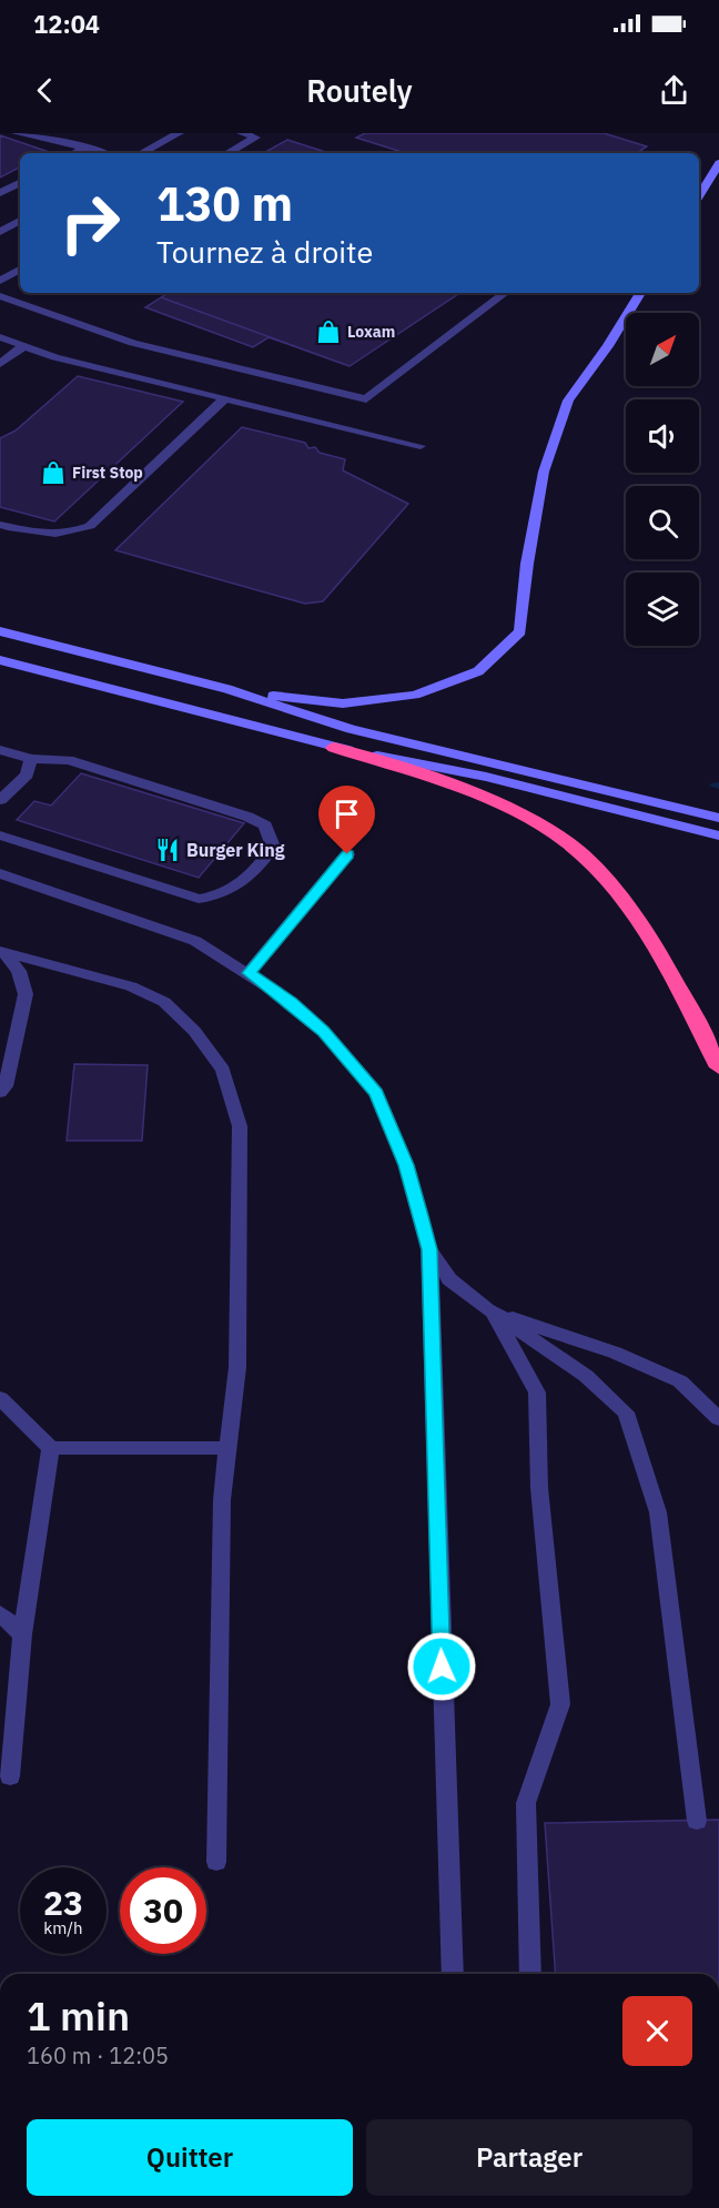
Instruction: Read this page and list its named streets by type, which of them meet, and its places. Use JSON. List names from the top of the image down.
{
  "places": {
    "shop": ["Loxam", "First Stop"],
    "restaurant": ["Burger King"]
  },
  "north": "top right",
  "page": {
    "status": "12:04",
    "header": "Routely",
    "turn": ["130 m", "Tournez à droite"],
    "speed": "23 km/h",
    "limit": "30",
    "heading": ["1 min", "160 m · 12:05"],
    "buttons": ["Quitter", "Partager"]
  }
}
